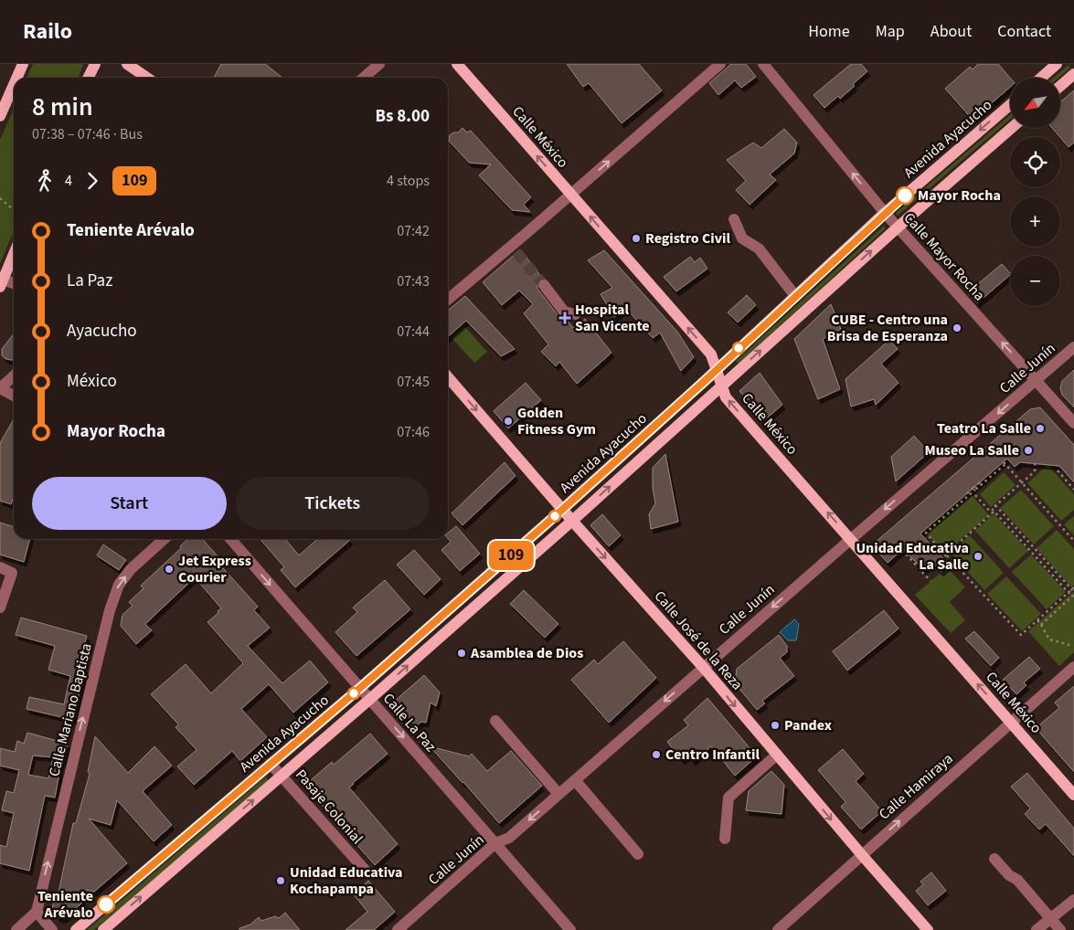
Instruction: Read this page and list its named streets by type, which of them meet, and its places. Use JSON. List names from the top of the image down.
{
  "streets": {
    "main road": ["Calle México", "Avenida Ayacucho", "Calle José de la Reza"],
    "street": [
      "Calle Mayor Rocha",
      "Calle Junín",
      "Calle Mariano Baptista",
      "Calle La Paz",
      "Calle Hamiraya",
      "Pasaje Colonial"
    ]
  },
  "crossings": [
    ["Calle México", "Avenida Ayacucho"],
    ["Calle México", "Calle Junín"],
    ["Calle México", "Calle Hamiraya"],
    ["Avenida Ayacucho", "Calle Mayor Rocha"],
    ["Avenida Ayacucho", "Calle José de la Reza"],
    ["Avenida Ayacucho", "Calle La Paz"],
    ["Avenida Ayacucho", "Pasaje Colonial"],
    ["Calle Mayor Rocha", "Calle Junín"],
    ["Calle Junín", "Calle José de la Reza"],
    ["Calle Junín", "Calle La Paz"],
    ["Calle José de la Reza", "Calle Hamiraya"]
  ],
  "one_way": [
    "Calle México",
    "Calle Mayor Rocha",
    "Calle Junín",
    "Calle José de la Reza",
    "Calle Mariano Baptista",
    "Calle La Paz",
    "Calle Hamiraya"
  ],
  "places": {
    "other": [
      "Mayor Rocha",
      "Registro Civil",
      "CUBE - Centro una Brisa de Esperanza",
      "Golden Fitness Gym",
      "Teatro La Salle",
      "Museo La Salle",
      "Unidad Educativa La Salle",
      "Jet Express Courier",
      "Asamblea de Dios",
      "Pandex",
      "Centro Infantil",
      "Unidad Educativa Kochapampa",
      "Teniente Arévalo"
    ],
    "health": ["Hospital San Vicente"]
  },
  "lines": ["bus line 109"],
  "north": "bottom left",
  "page": {
    "header": "Railo",
    "nav": [
      "Home",
      "Map",
      "About",
      "Contact"
    ],
    "on_map": "109",
    "map_buttons": ["+", "−"],
    "heading": ["8 min", "07:38 – 07:46 · Bus", "Bs 8.00"],
    "legs": ["4", "109", "4 stops"],
    "list": [
      {
        "name": "Teniente Arévalo",
        "value": "07:42"
      },
      {
        "name": "La Paz",
        "value": "07:43"
      },
      {
        "name": "Ayacucho",
        "value": "07:44"
      },
      {
        "name": "México",
        "value": "07:45"
      },
      {
        "name": "Mayor Rocha",
        "value": "07:46"
      }
    ],
    "buttons": ["Start", "Tickets"]
  }
}
